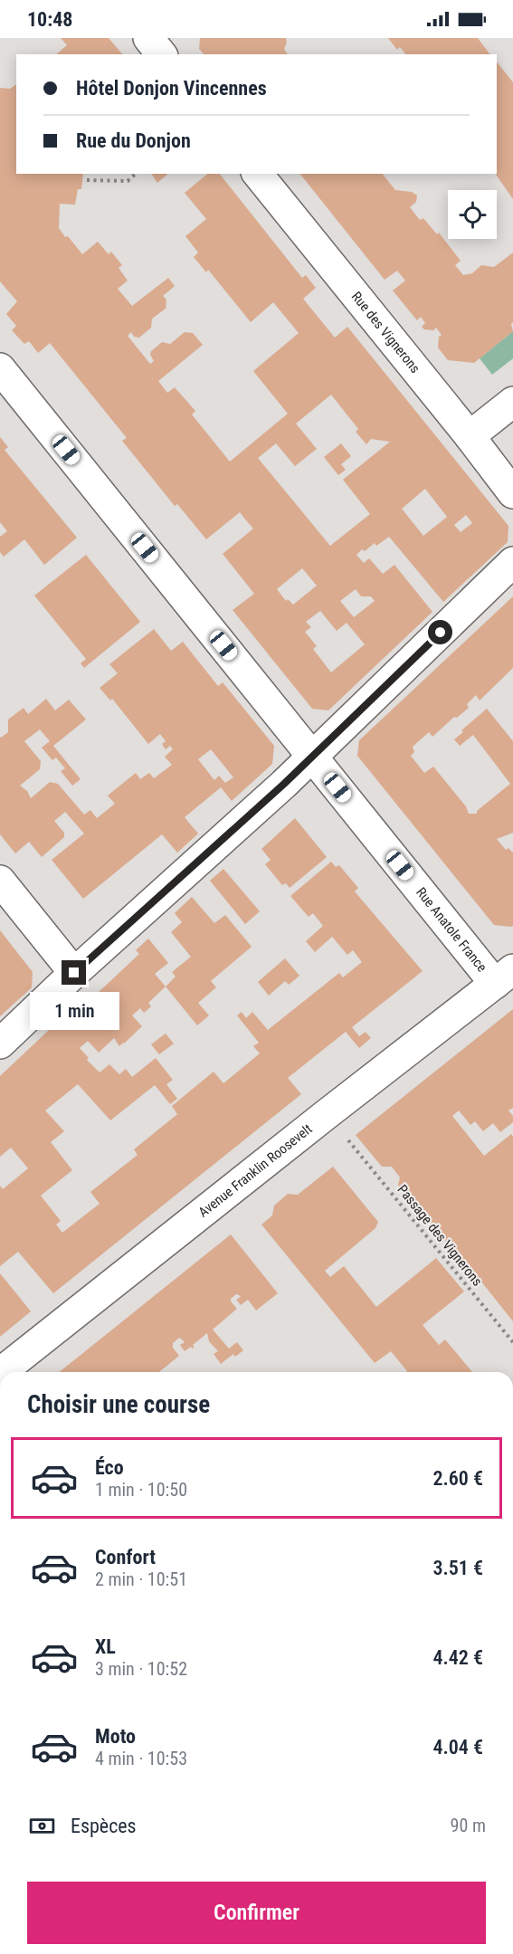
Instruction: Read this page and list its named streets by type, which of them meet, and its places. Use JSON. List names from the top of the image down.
{
  "streets": {
    "street": ["Rue des Vignerons", "Rue Anatole France", "Avenue Franklin Roosevelt"],
    "path": ["Passage des Vignerons"]
  },
  "crossings": [
    ["Rue Anatole France", "Avenue Franklin Roosevelt"]
  ],
  "page": {
    "status": "10:48",
    "banner": ["Hôtel Donjon Vincennes", "Rue du Donjon"],
    "bubble": "1 min",
    "heading": "Choisir une course",
    "list": [
      {
        "name": "Éco",
        "note": "1 min · 10:50",
        "value": "2.60 €"
      },
      {
        "name": "Confort",
        "note": "2 min · 10:51",
        "value": "3.51 €"
      },
      {
        "name": "XL",
        "note": "3 min · 10:52",
        "value": "4.42 €"
      },
      {
        "name": "Moto",
        "note": "4 min · 10:53",
        "value": "4.04 €"
      }
    ],
    "pay": ["Espèces", "90 m"],
    "buttons": "Confirmer"
  }
}
